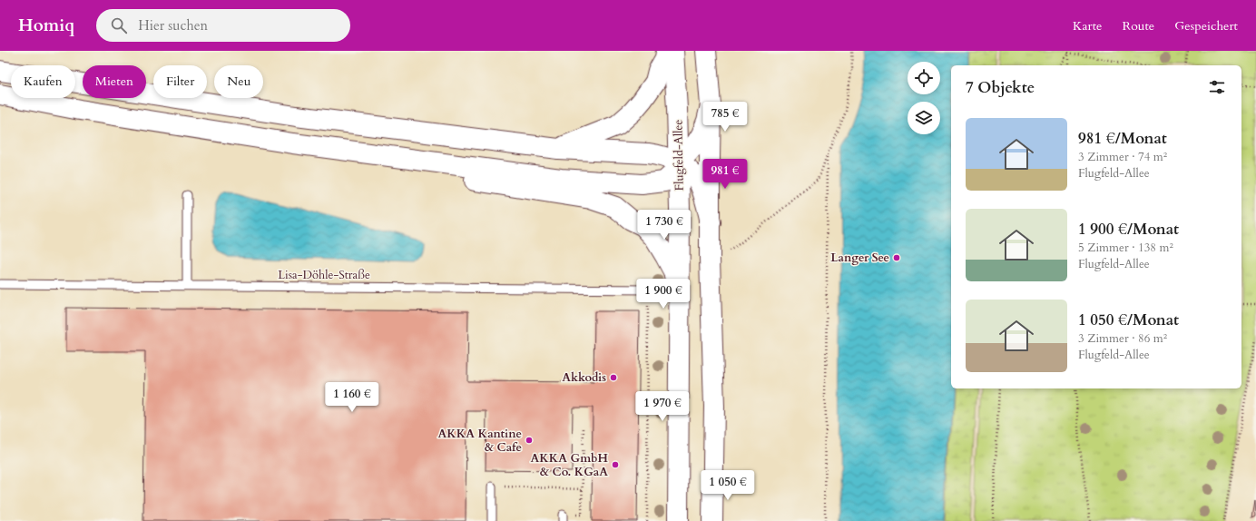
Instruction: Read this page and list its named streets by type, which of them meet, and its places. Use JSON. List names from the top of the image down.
{
  "streets": {
    "main road": ["Flugfeld-Allee"],
    "lane": ["Lisa-Döhle-Straße"]
  },
  "places": [
    "Langer See",
    "Akkodis",
    "AKKA Kantine & Cafe",
    "AKKA GmbH & Co. KGaA"
  ],
  "page": {
    "header": "Homiq",
    "search": "Hier suchen",
    "nav": ["Karte", "Route", "Gespeichert"],
    "chip": [
      "Kaufen",
      "Mieten",
      "Filter",
      "Neu"
    ],
    "heading": "7 Objekte",
    "price": [
      "785 €",
      "981 €",
      "1 730 €",
      "1 900 €",
      "1 160 €",
      "1 970 €",
      "1 050 €"
    ],
    "list": [
      {
        "name": "981 €/Monat",
        "note": "3 Zimmer · 74 m² · Flugfeld-Allee"
      },
      {
        "name": "1 900 €/Monat",
        "note": "5 Zimmer · 138 m² · Flugfeld-Allee"
      },
      {
        "name": "1 050 €/Monat",
        "note": "3 Zimmer · 86 m² · Flugfeld-Allee"
      }
    ]
  }
}
